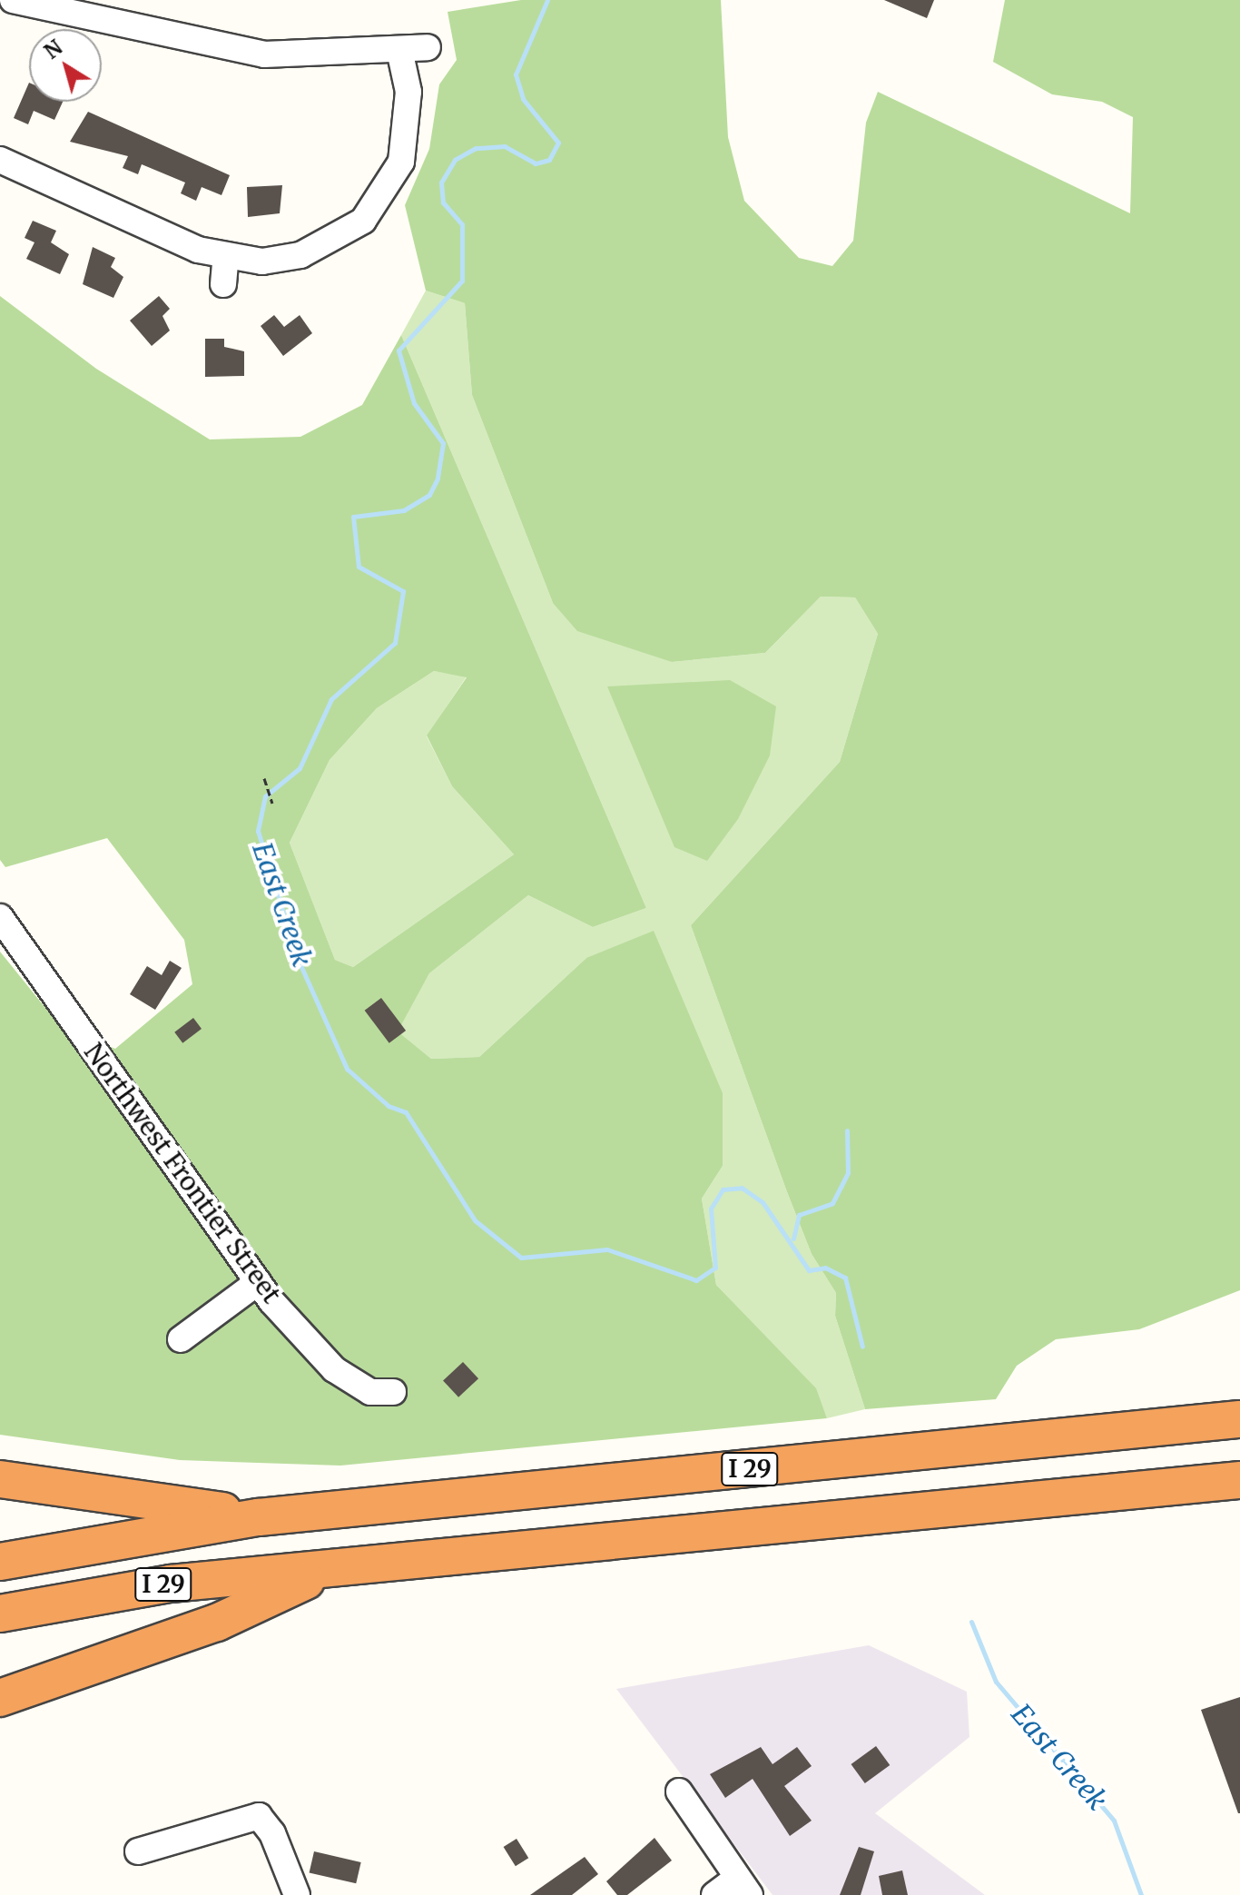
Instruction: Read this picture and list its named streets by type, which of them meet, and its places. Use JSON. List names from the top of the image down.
{
  "streets": {
    "highway": ["I 29"],
    "street": ["Northwest Frontier Street"]
  },
  "water": ["East Creek"],
  "north": "top left"
}
